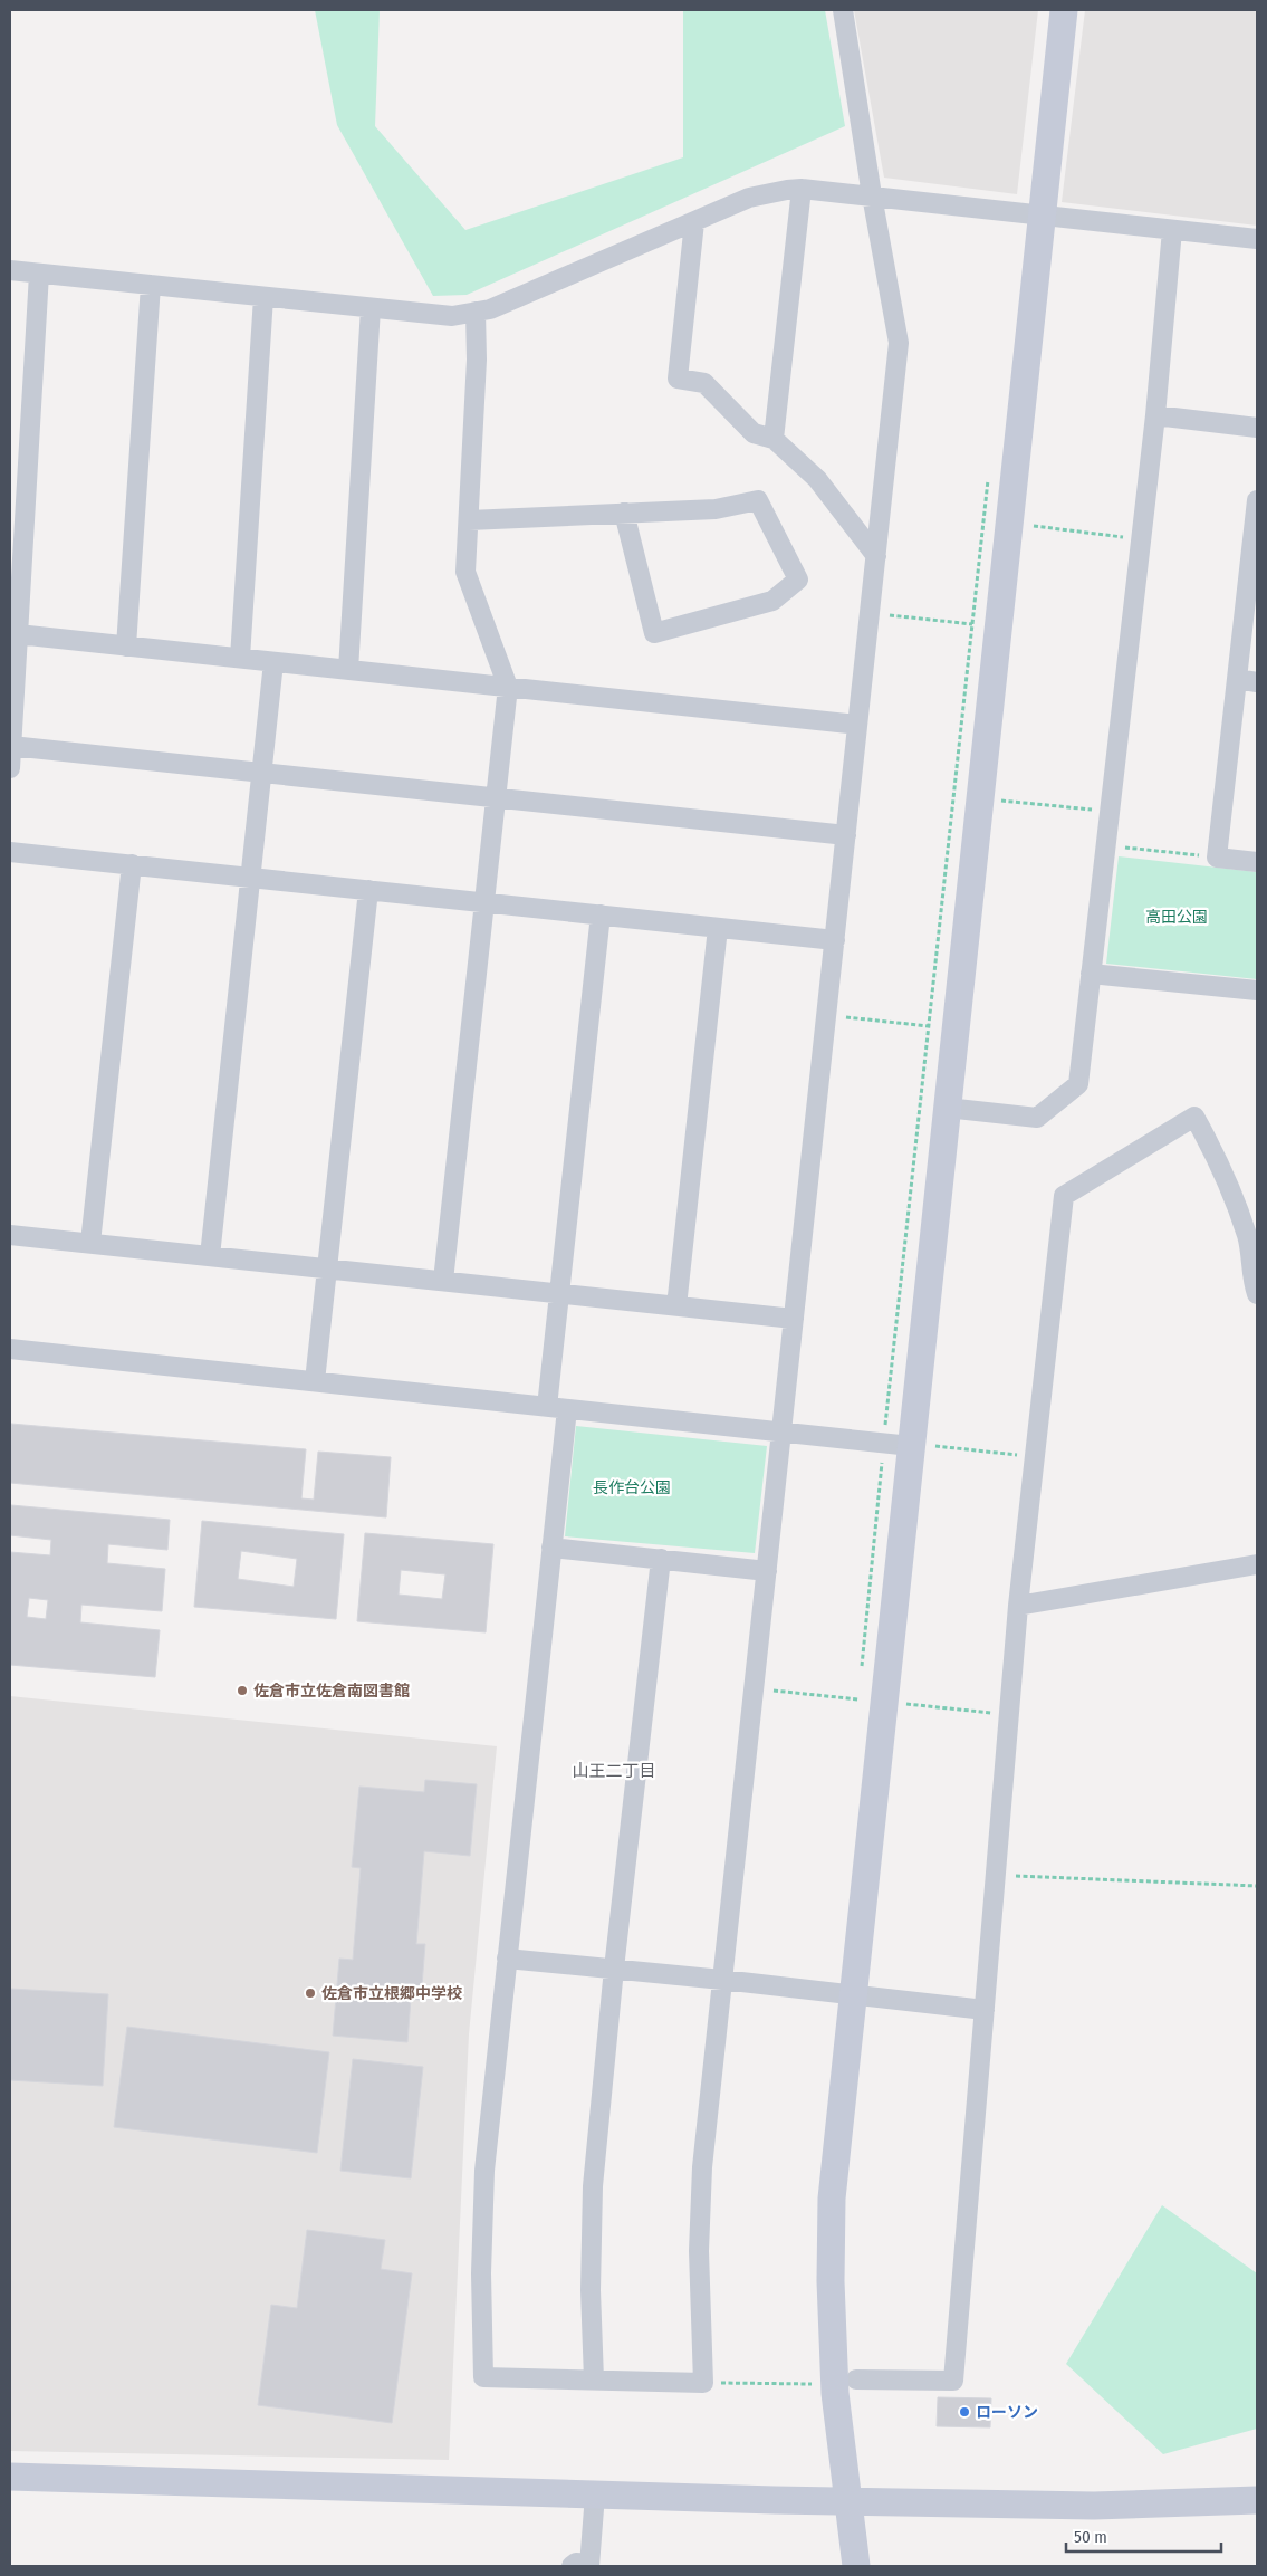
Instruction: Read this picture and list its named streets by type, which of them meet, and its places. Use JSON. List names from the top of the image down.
{
  "districts": ["山王二丁目"],
  "parks": ["高田公園", "長作台公園"],
  "places": ["佐倉市立佐倉南図書館", "佐倉市立根郷中学校", "ローソン"],
  "scale_bar": "50 m"
}
